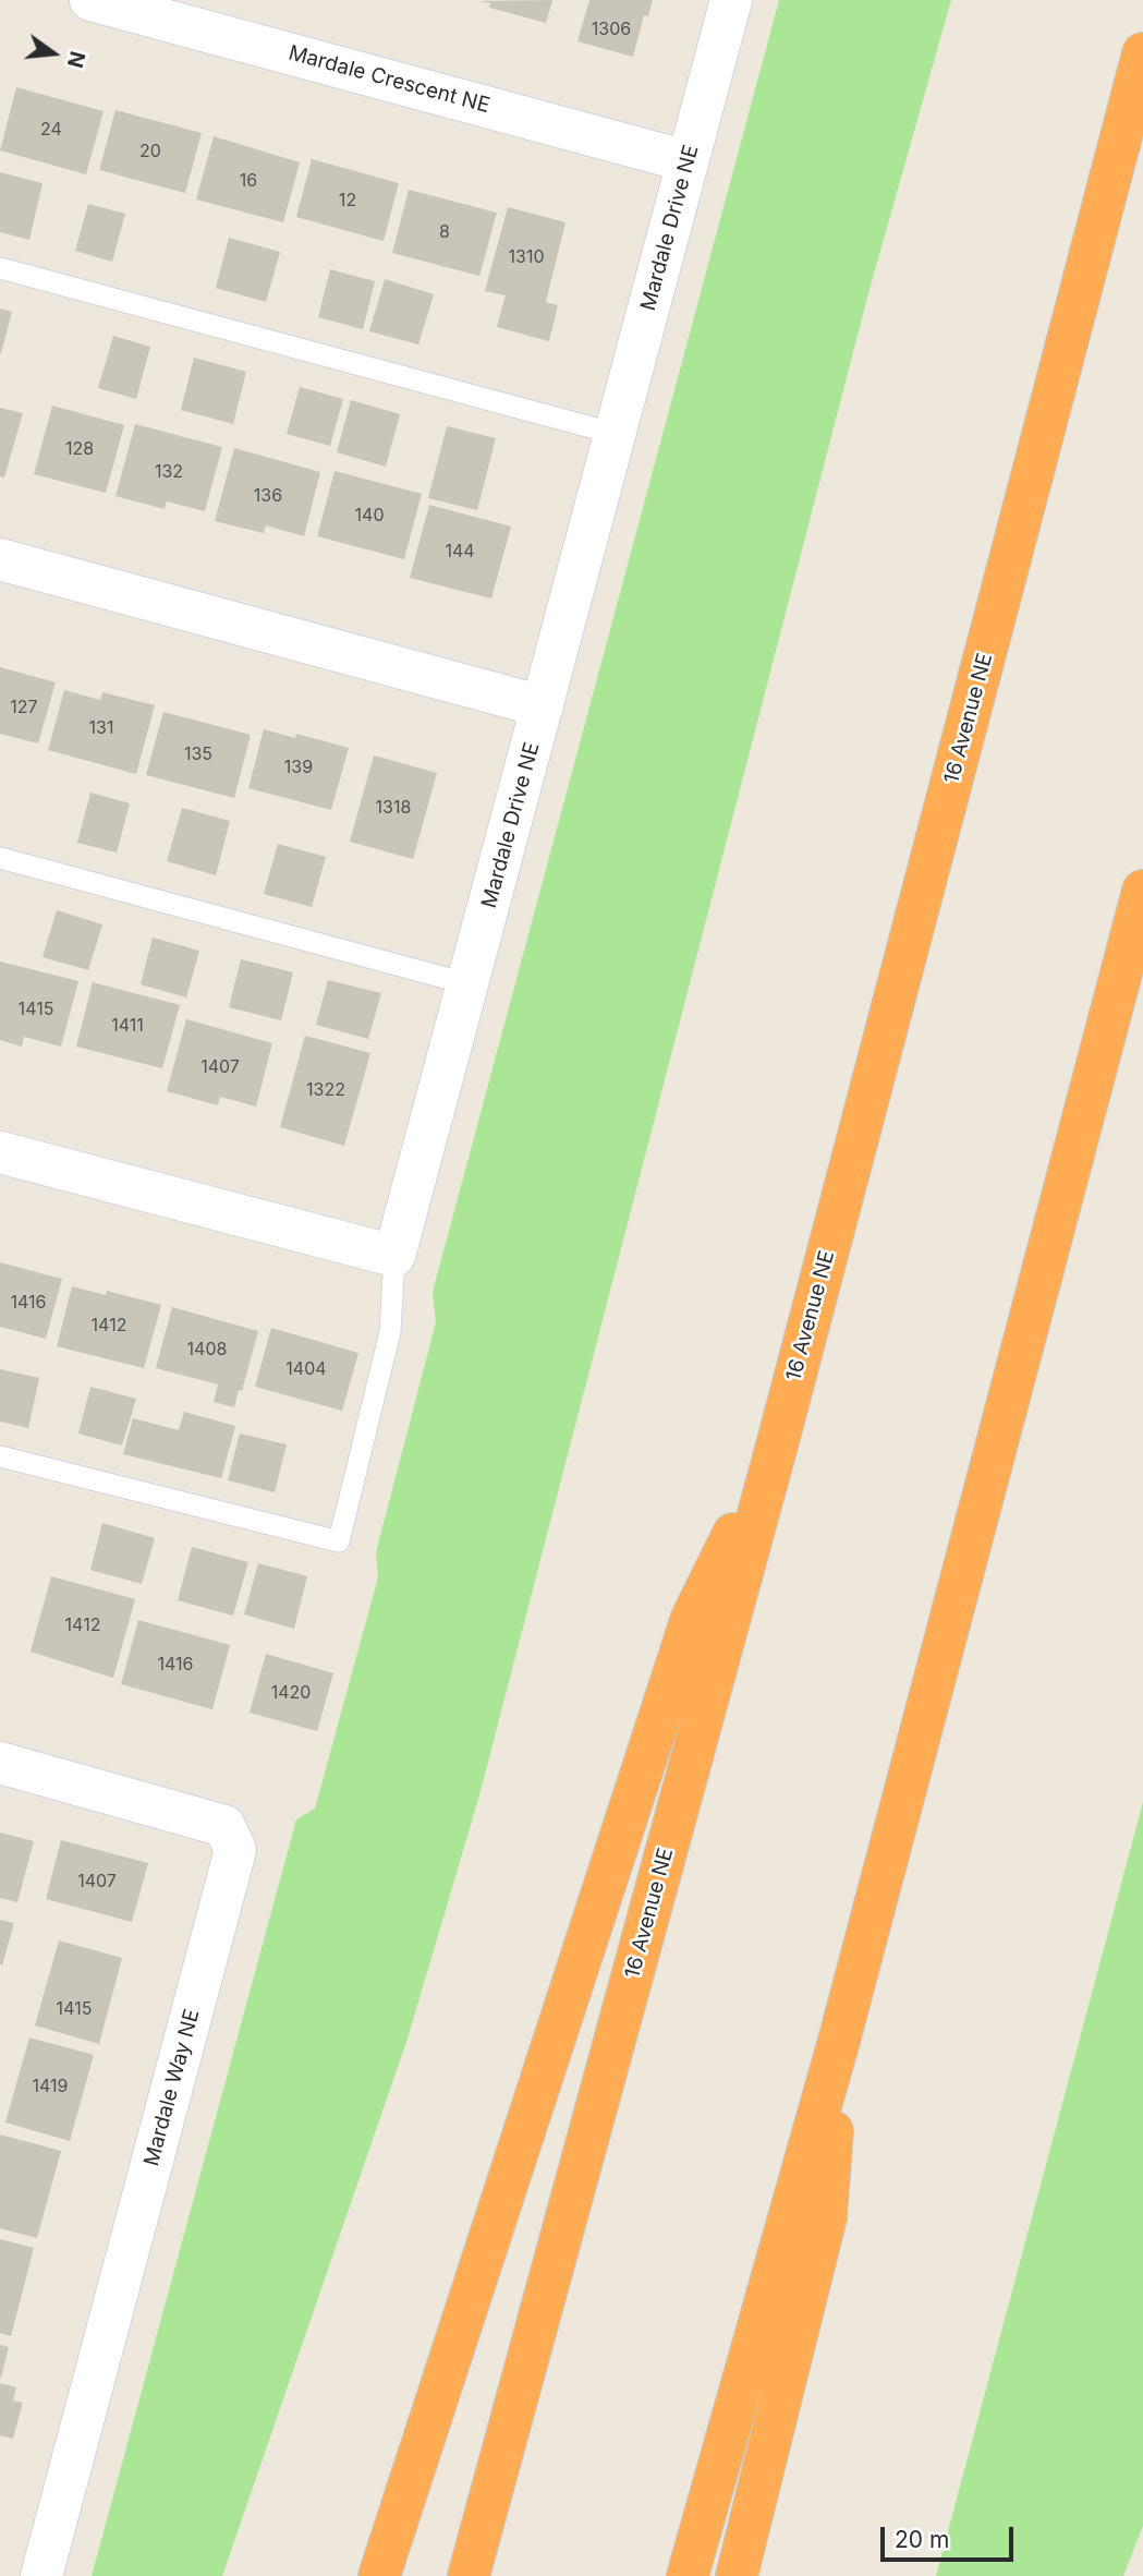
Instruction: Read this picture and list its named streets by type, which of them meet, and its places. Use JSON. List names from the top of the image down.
{
  "streets": {
    "highway": ["16 Avenue NE"],
    "street": ["Mardale Crescent NE", "Mardale Drive NE", "Mardale Way NE"]
  },
  "crossings": [
    ["Mardale Crescent NE", "Mardale Drive NE"]
  ],
  "house_numbers": [
    "1306",
    "24",
    "20",
    "16",
    "12",
    "8",
    "1310",
    "128",
    "132",
    "136",
    "140",
    "144",
    "127",
    "131",
    "135",
    "139",
    "1318",
    "1415",
    "1411",
    "1407",
    "1322",
    "1416",
    "1412",
    "1408",
    "1404",
    "1412",
    "1416",
    "1420",
    "1407",
    "1415",
    "1419"
  ],
  "scale_bar": "20 m",
  "north": "right"
}
